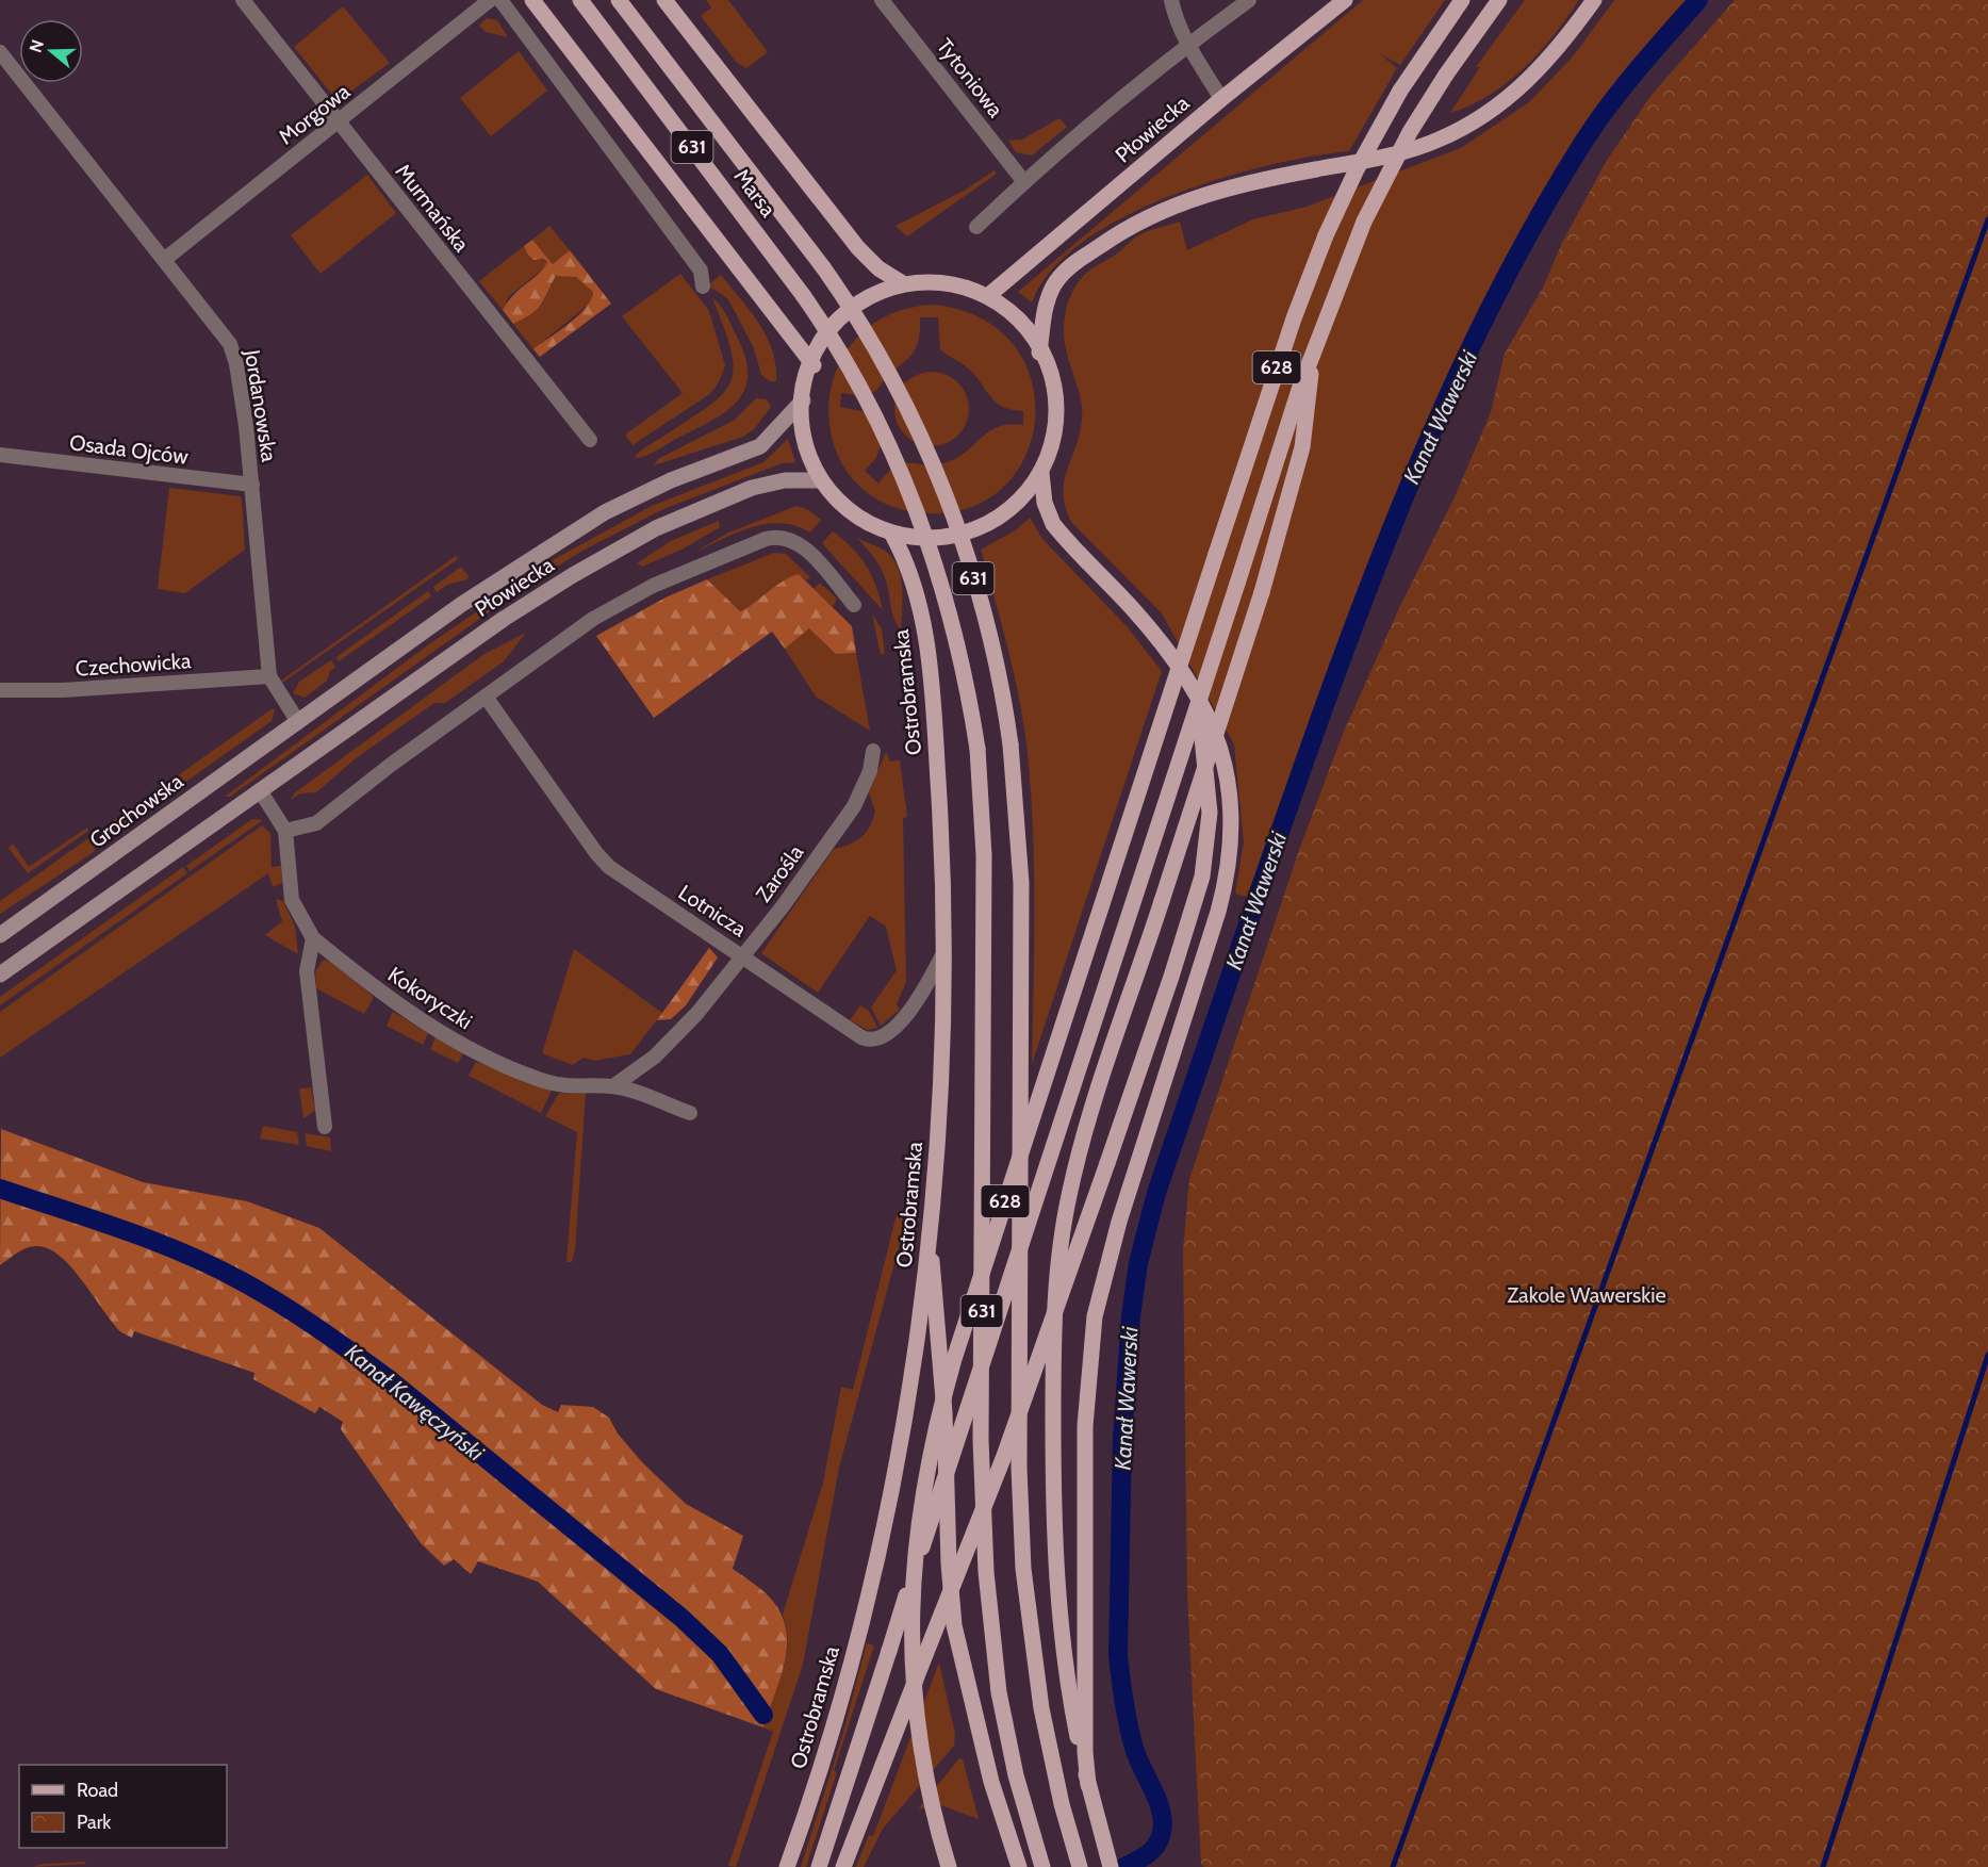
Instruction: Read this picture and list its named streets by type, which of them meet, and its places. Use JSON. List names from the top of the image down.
{
  "streets": {
    "main road": [
      "Płowiecka",
      "631",
      "Marsa",
      "628",
      "Ostrobramska",
      "Grochowska"
    ],
    "street": [
      "Tytoniowa",
      "Morgowa",
      "Murmańska",
      "Jordanowska",
      "Osada Ojców",
      "Czechowicka",
      "Zarośla",
      "Lotnicza",
      "Kokoryczki"
    ]
  },
  "crossings": [
    ["Tytoniowa", "Płowiecka"],
    ["Morgowa", "Murmańska"],
    ["Morgowa", "Jordanowska"],
    ["Płowiecka", "Jordanowska"],
    ["Płowiecka", "Grochowska"],
    ["Płowiecka", "Kokoryczki"],
    ["Jordanowska", "Osada Ojców"],
    ["Jordanowska", "Czechowicka"],
    ["Jordanowska", "Grochowska"],
    ["Ostrobramska", "Lotnicza"],
    ["Zarośla", "Lotnicza"],
    ["Zarośla", "Kokoryczki"]
  ],
  "water": ["Kanał Wawerski", "Kanał Kawęczyński"],
  "parks": ["Zakole Wawerskie"],
  "legend": ["Road", "Park"],
  "north": "left"
}
